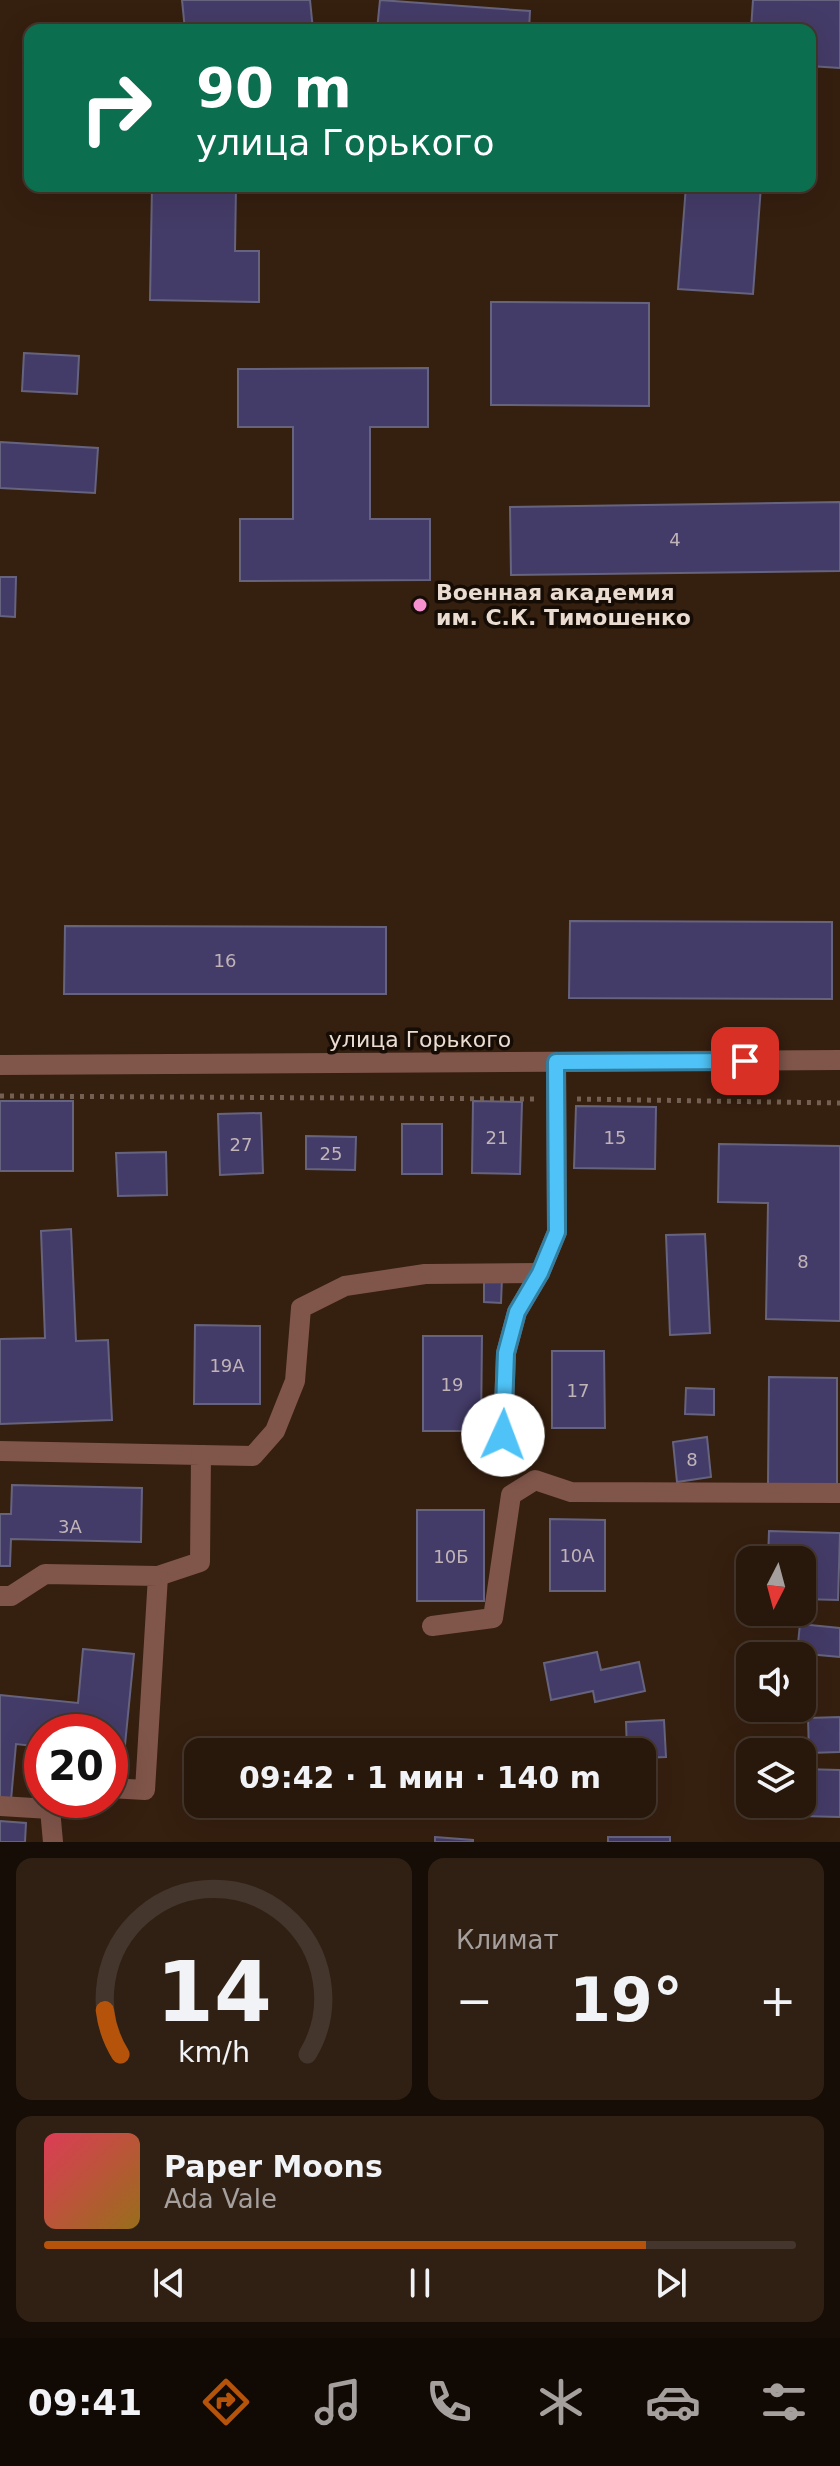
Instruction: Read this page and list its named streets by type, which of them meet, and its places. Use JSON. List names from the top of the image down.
{
  "streets": {
    "street": ["улица Горького"]
  },
  "places": ["Военная академия им. С.К. Тимошенко"],
  "house_numbers": [
    "4",
    "16",
    "21",
    "15",
    "27",
    "25",
    "8",
    "19А",
    "19",
    "17",
    "8",
    "3А",
    "10А",
    "10Б"
  ],
  "north": "bottom",
  "page": {
    "turn": ["90 m", "улица Горького"],
    "limit": "20",
    "trip": "09:42 · 1 мин · 140 m",
    "tile": "Климат",
    "heat": ["−", "19°", "+"],
    "song": ["Paper Moons", "Ada Vale"],
    "tabs": "09:41",
    "gauge": ["14", "km/h"]
  }
}
